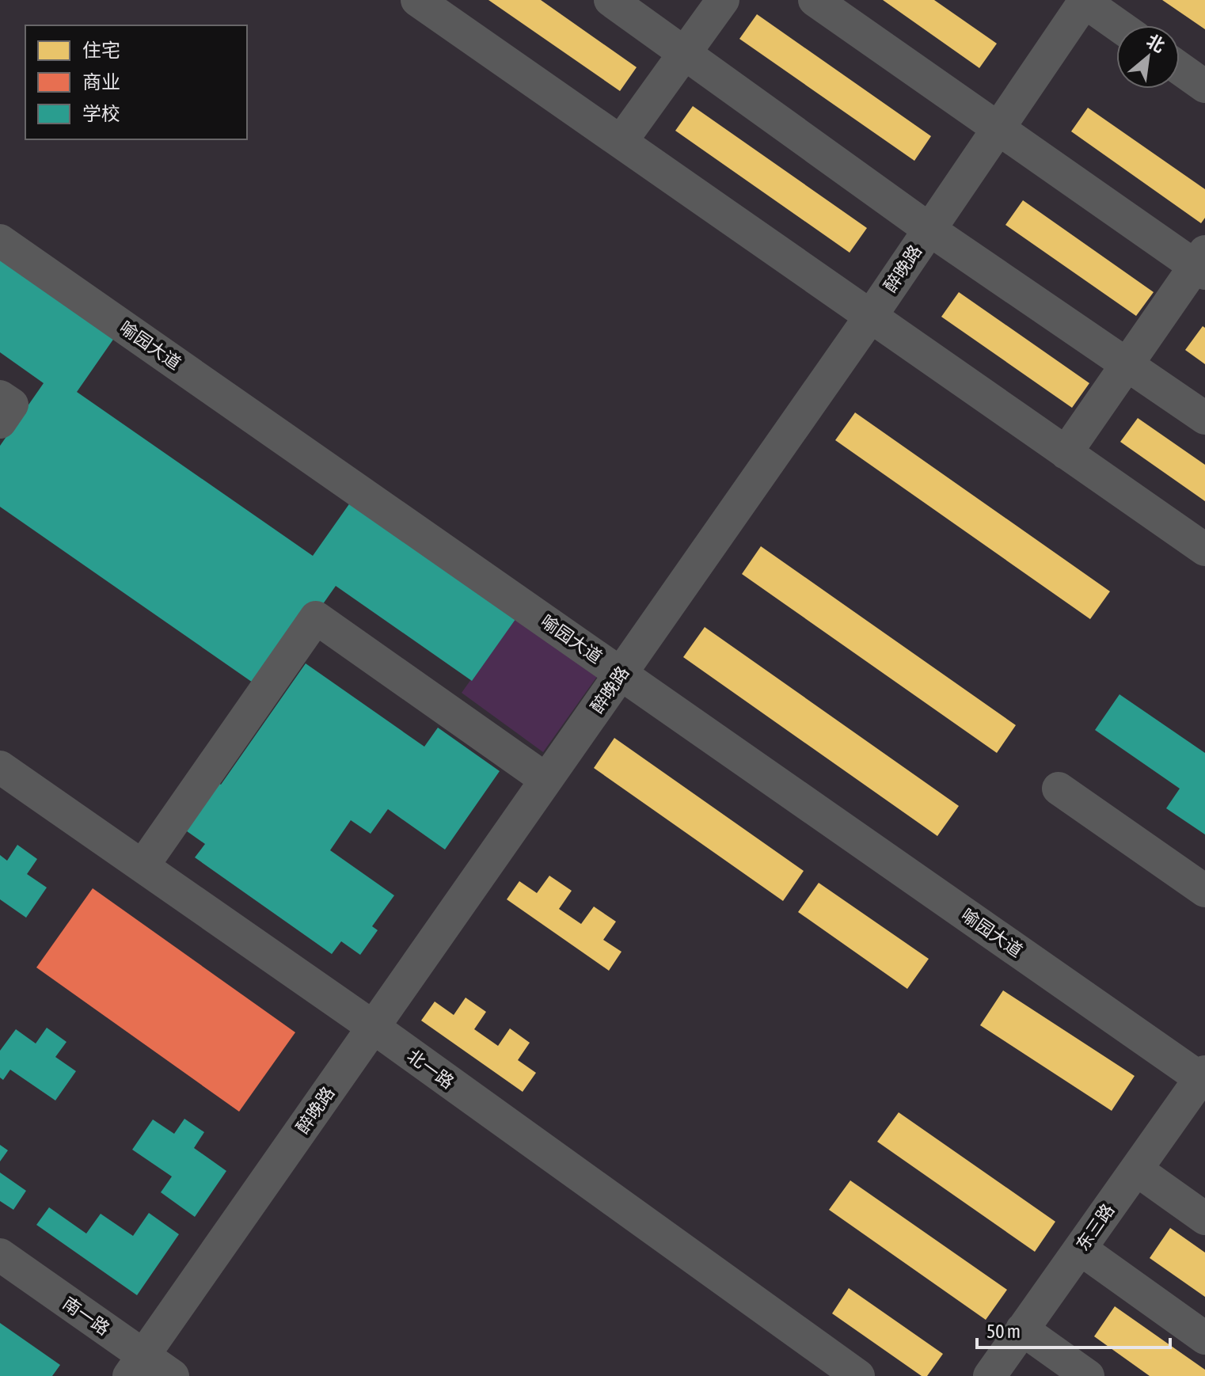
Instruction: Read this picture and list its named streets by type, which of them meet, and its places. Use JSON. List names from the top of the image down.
{
  "streets": {
    "street": [
      "醉晚路",
      "喻园大道",
      "北一路",
      "东三路",
      "南一路"
    ]
  },
  "crossings": [
    ["醉晚路", "喻园大道"],
    ["醉晚路", "北一路"],
    ["醉晚路", "南一路"],
    ["喻园大道", "东三路"]
  ],
  "legend": ["住宅", "商业", "学校"],
  "scale_bar": "50 m",
  "north": "top right"
}
